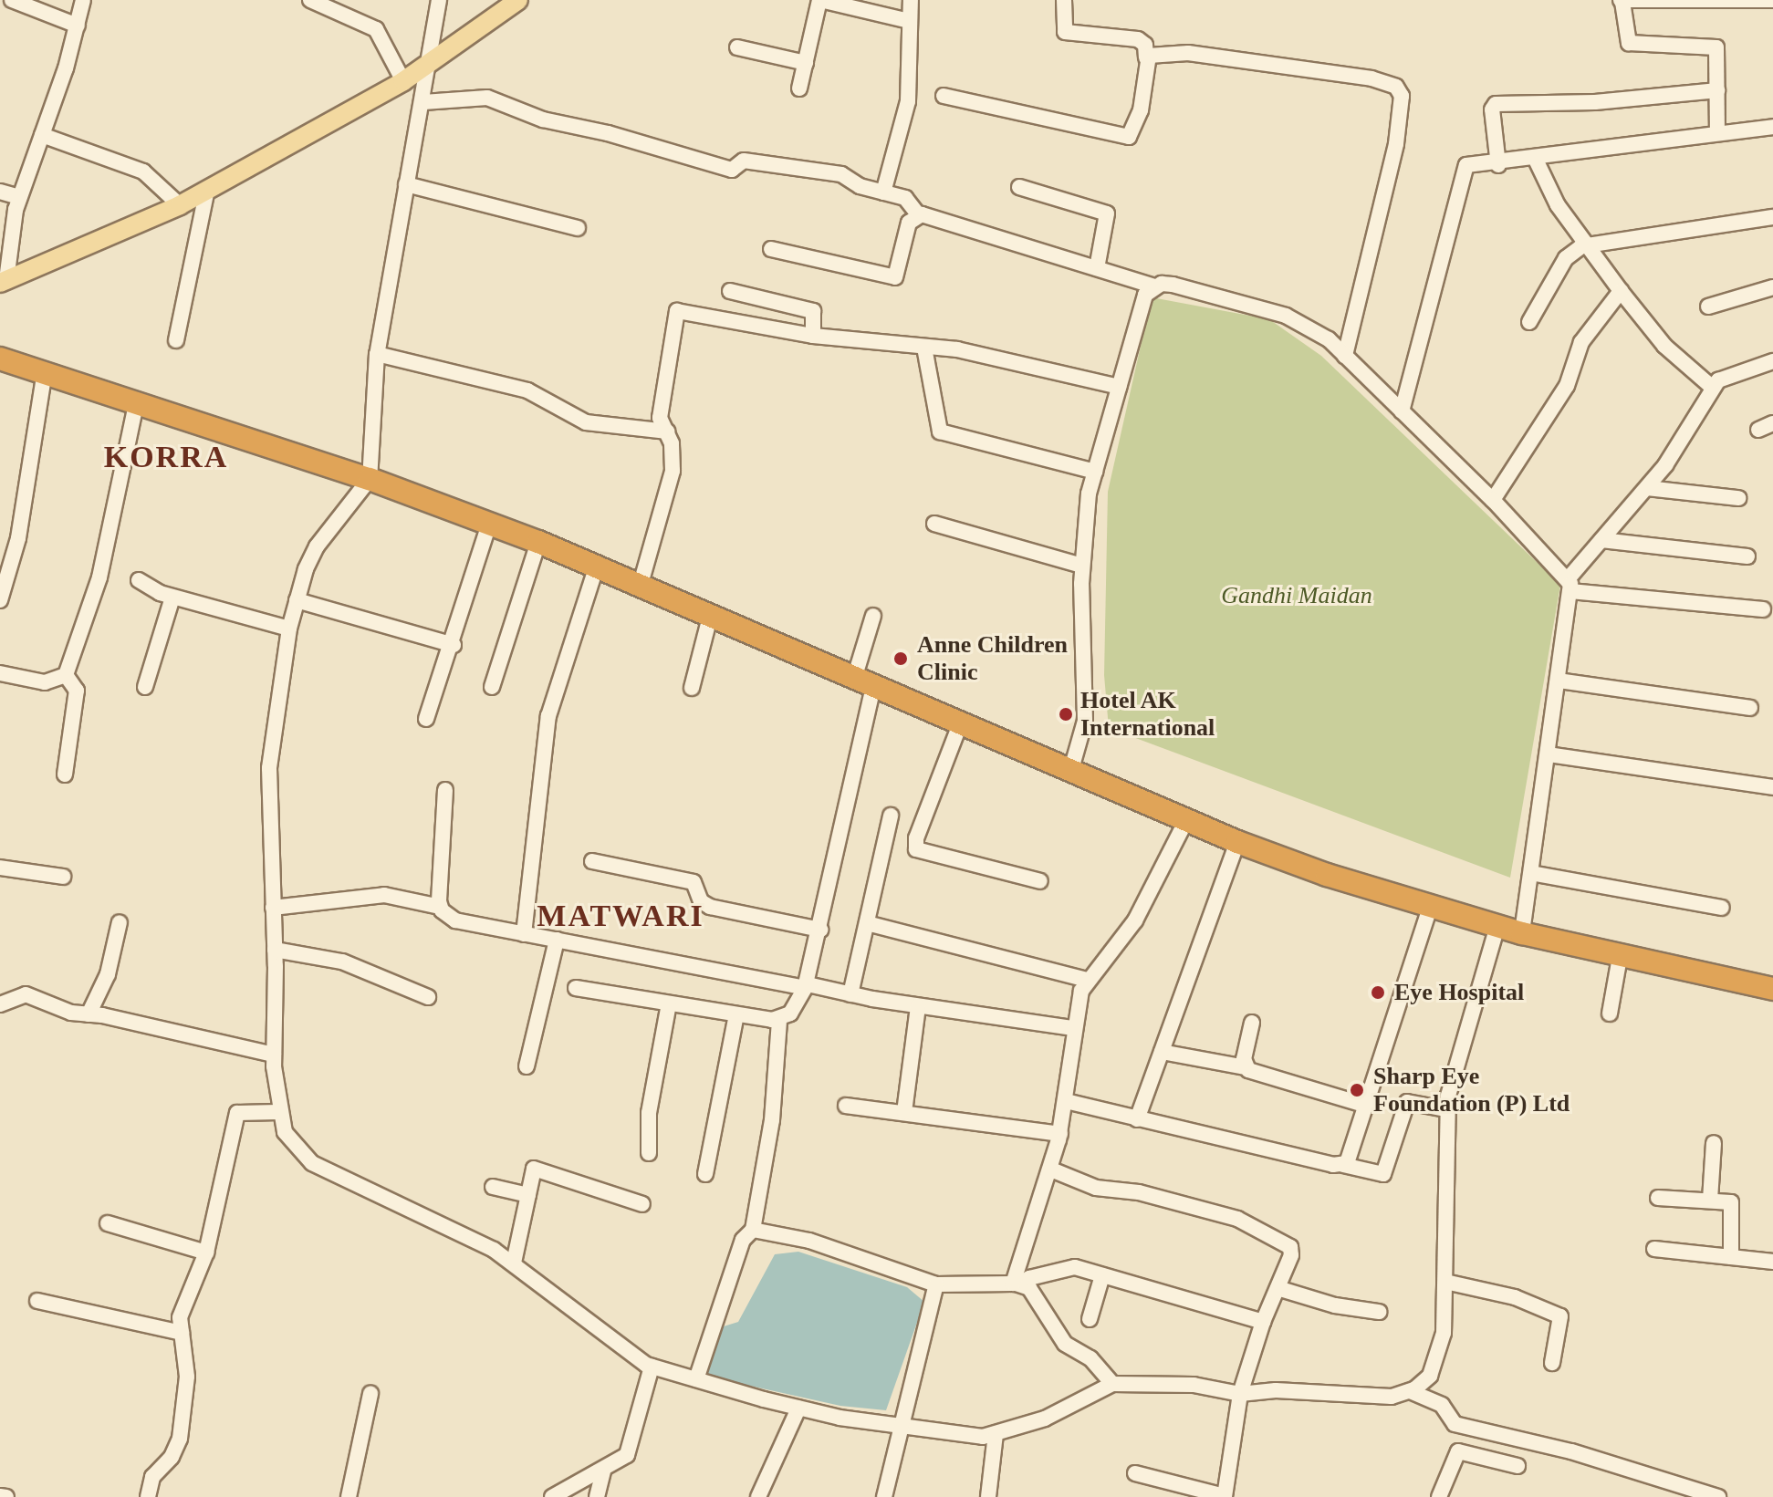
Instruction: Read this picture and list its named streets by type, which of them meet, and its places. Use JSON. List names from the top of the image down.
{
  "districts": ["KORRA", "MATWARI"],
  "parks": ["Gandhi Maidan"],
  "places": [
    "Anne Children Clinic",
    "Hotel AK International",
    "Eye Hospital",
    "Sharp Eye Foundation (P) Ltd"
  ]
}
